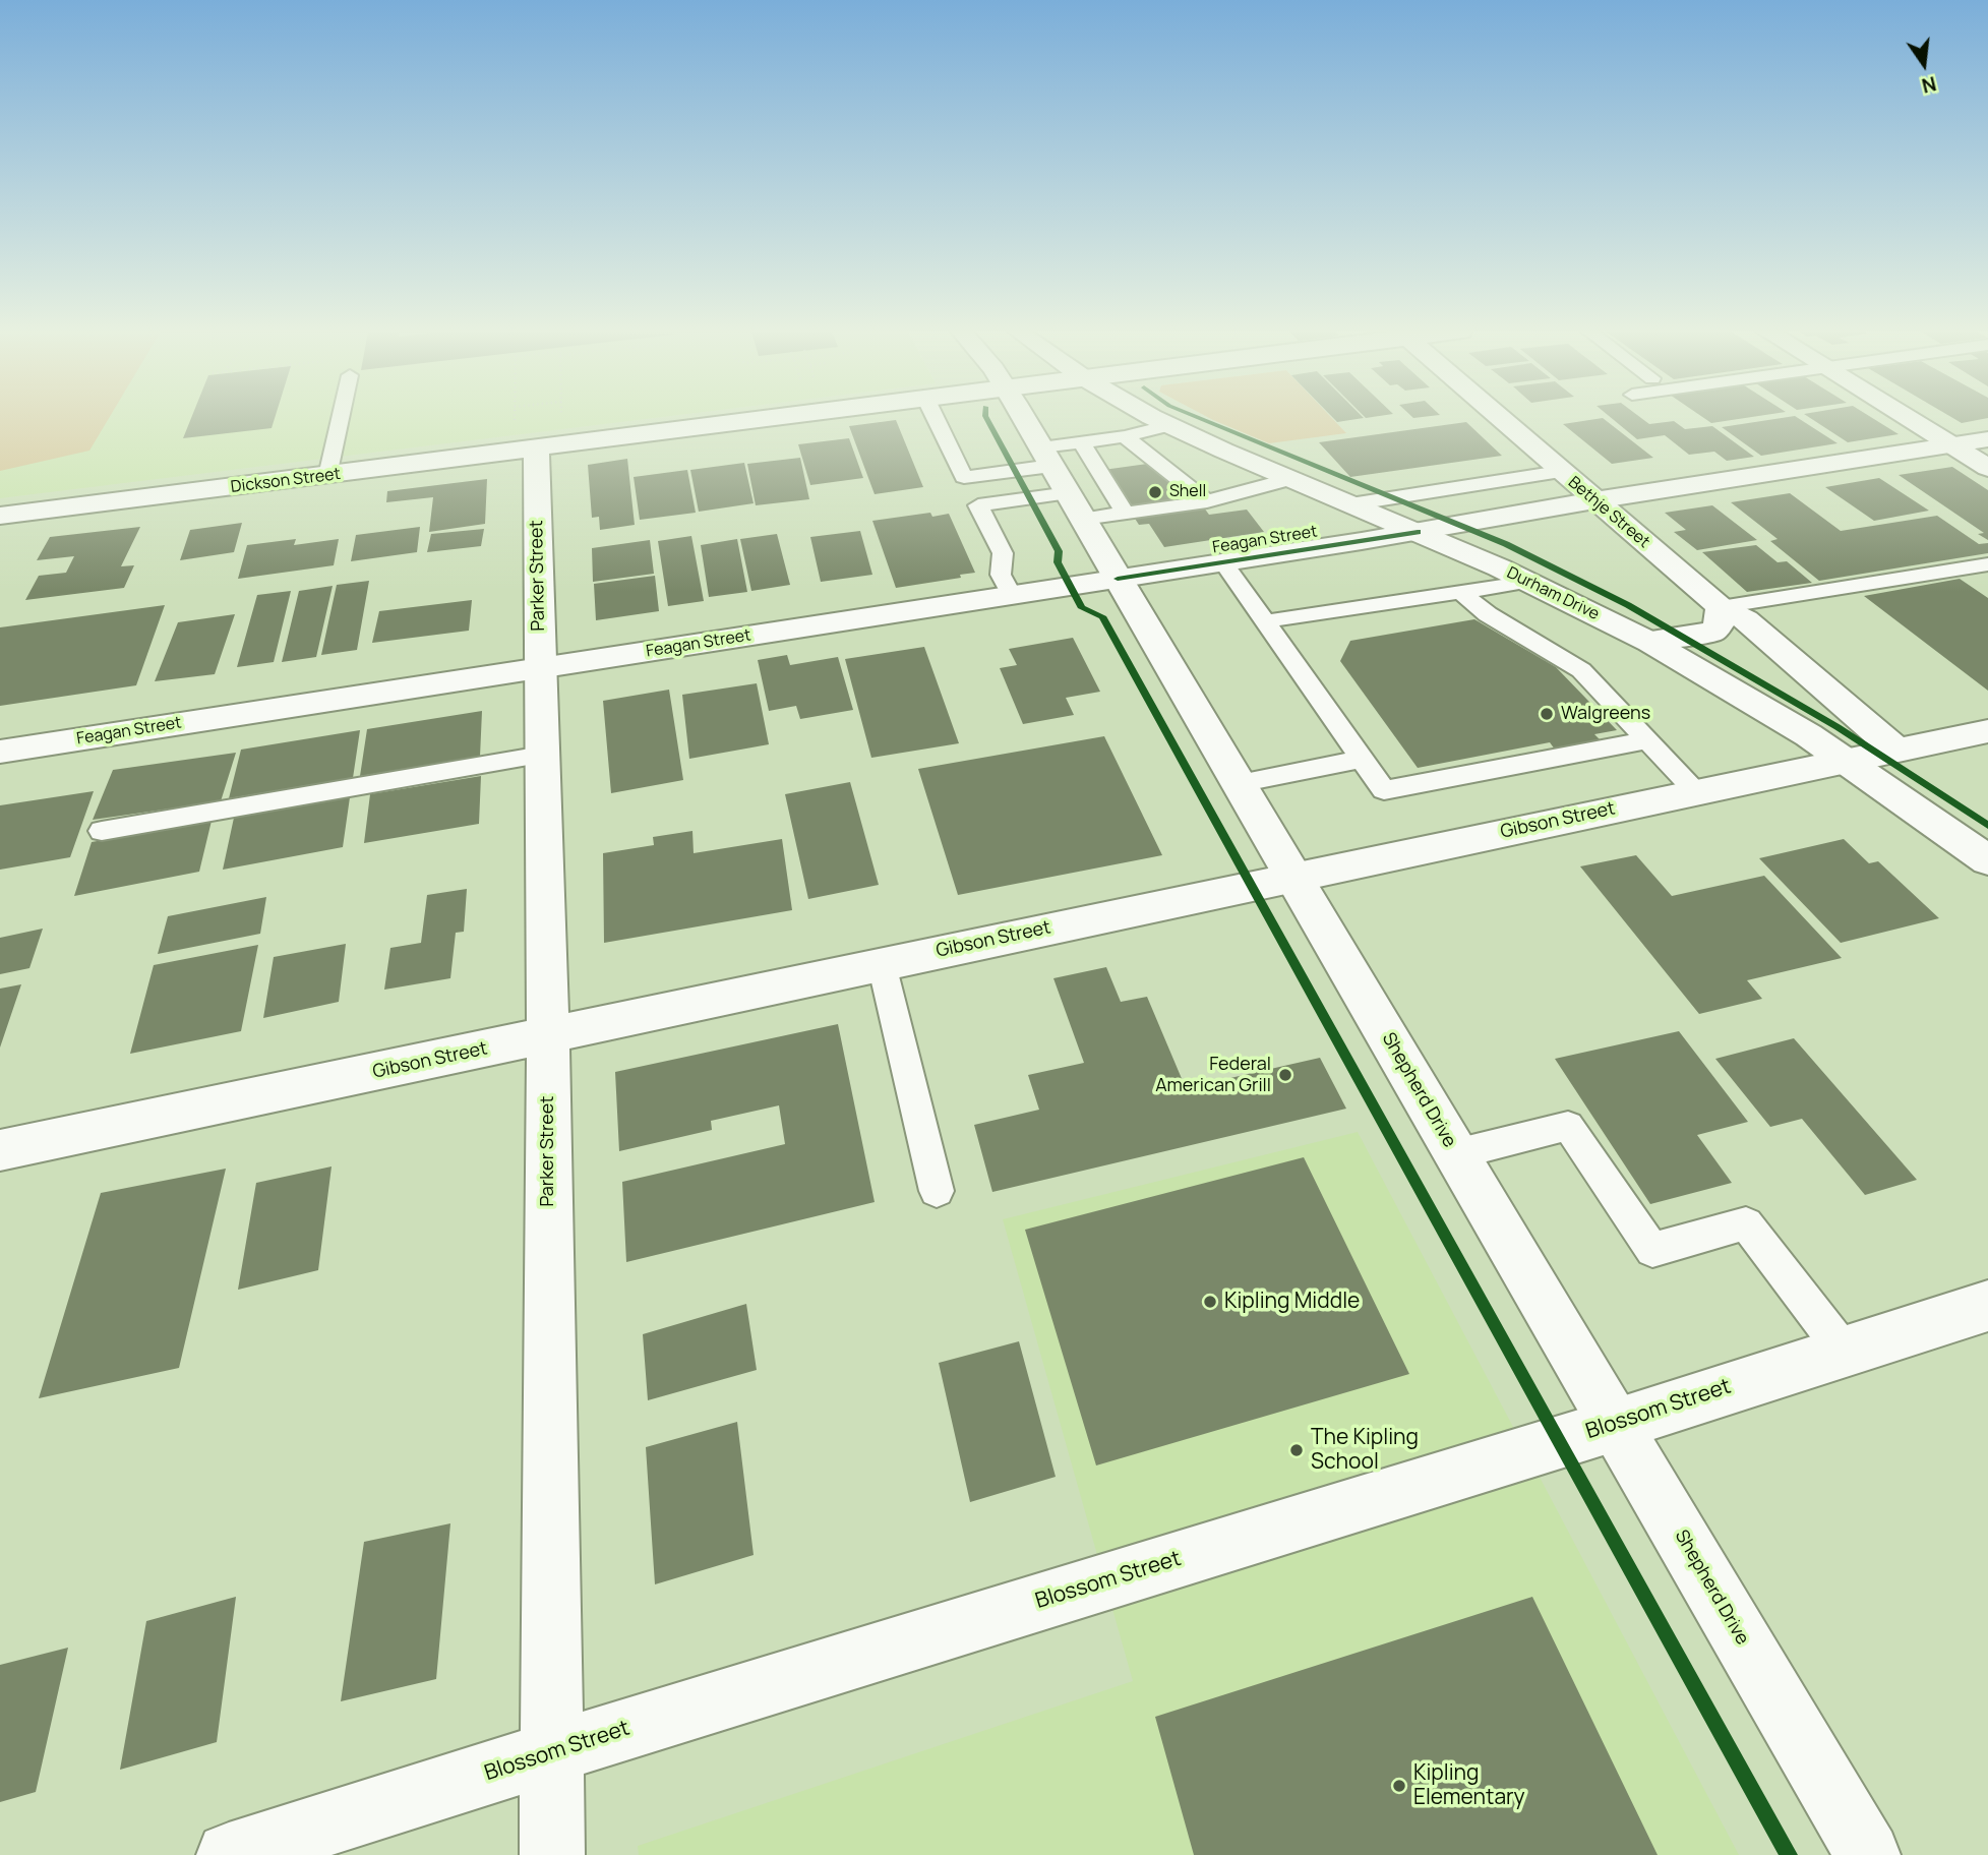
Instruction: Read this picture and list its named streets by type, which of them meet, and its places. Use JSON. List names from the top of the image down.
{
  "streets": {
    "street": [
      "Dickson Street",
      "Bethje Street",
      "Feagan Street",
      "Parker Street",
      "Durham Drive",
      "Gibson Street",
      "Shepherd Drive",
      "Blossom Street"
    ]
  },
  "crossings": [
    ["Dickson Street", "Parker Street"],
    ["Bethje Street", "Feagan Street"],
    ["Bethje Street", "Gibson Street"],
    ["Feagan Street", "Parker Street"],
    ["Feagan Street", "Durham Drive"],
    ["Feagan Street", "Shepherd Drive"],
    ["Parker Street", "Gibson Street"],
    ["Parker Street", "Blossom Street"],
    ["Durham Drive", "Gibson Street"],
    ["Gibson Street", "Shepherd Drive"],
    ["Shepherd Drive", "Blossom Street"]
  ],
  "places": [
    "Shell",
    "Walgreens",
    "Federal American Grill",
    "Kipling Middle",
    "The Kipling School",
    "Kipling Elementary"
  ],
  "north": "bottom"
}
